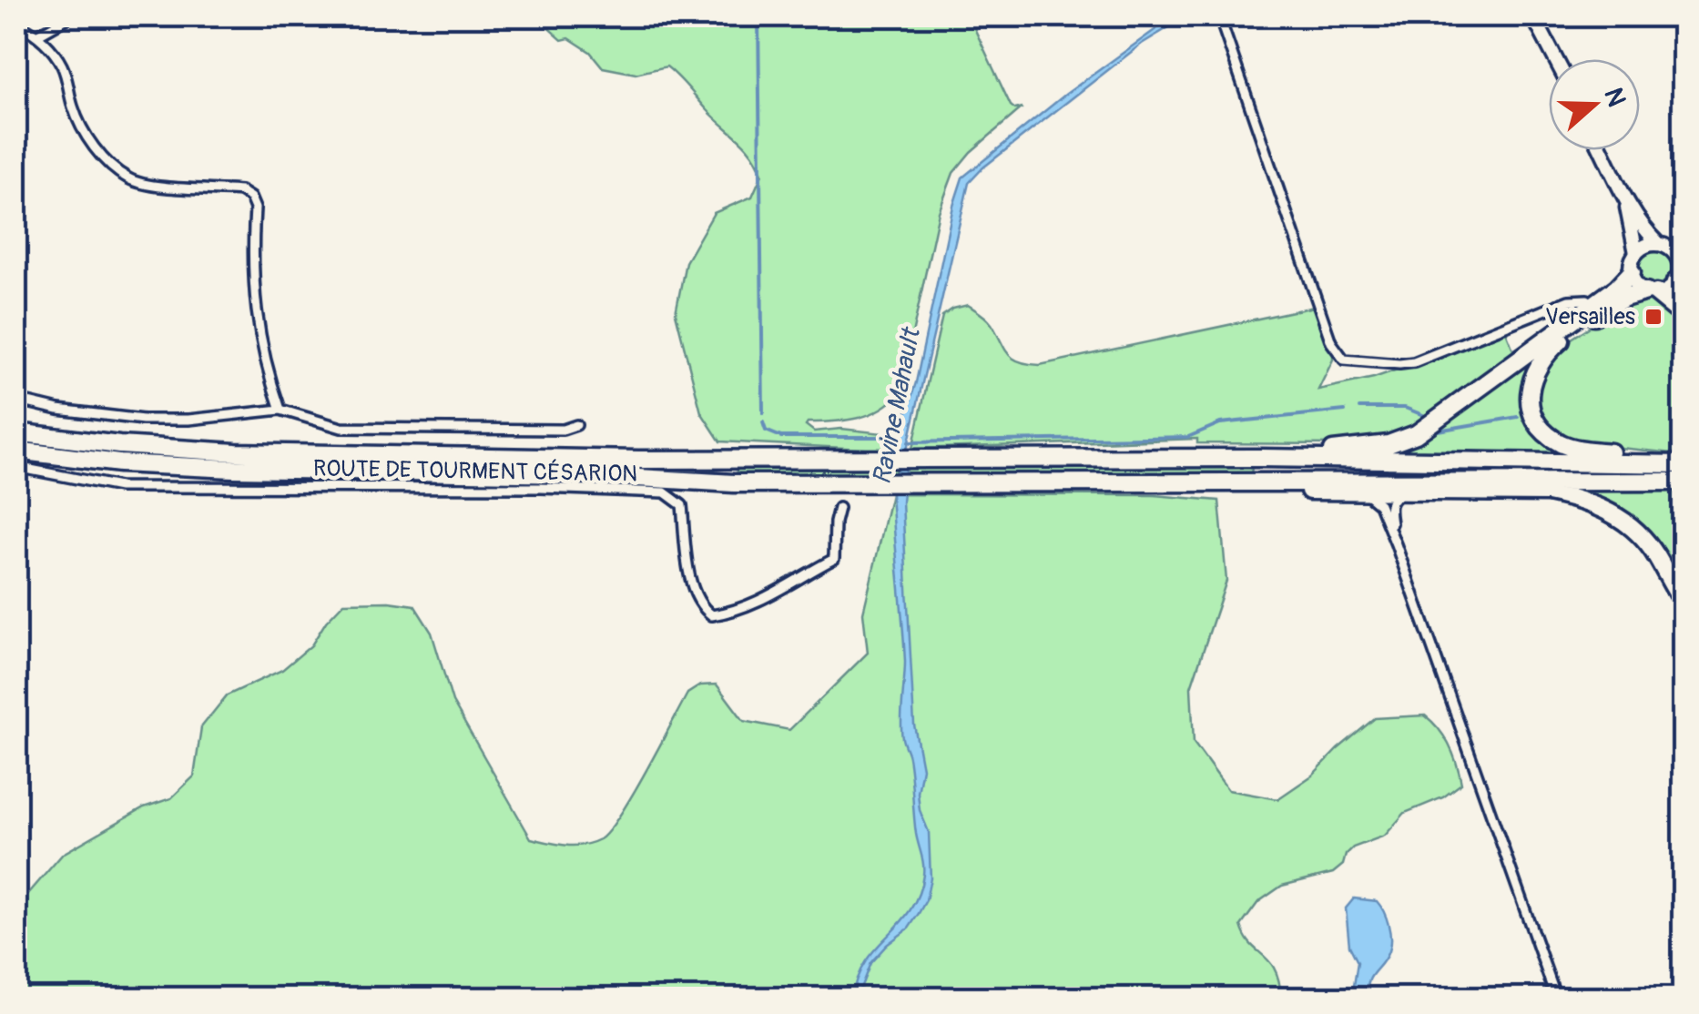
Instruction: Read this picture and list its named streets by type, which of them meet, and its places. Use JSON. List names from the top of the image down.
{
  "streets": {
    "street": ["ROUTE DE TOURMENT CÉSARION"]
  },
  "water": ["Ravine Mahault"],
  "places": {
    "transit": ["Versailles"]
  },
  "north": "right"
}
